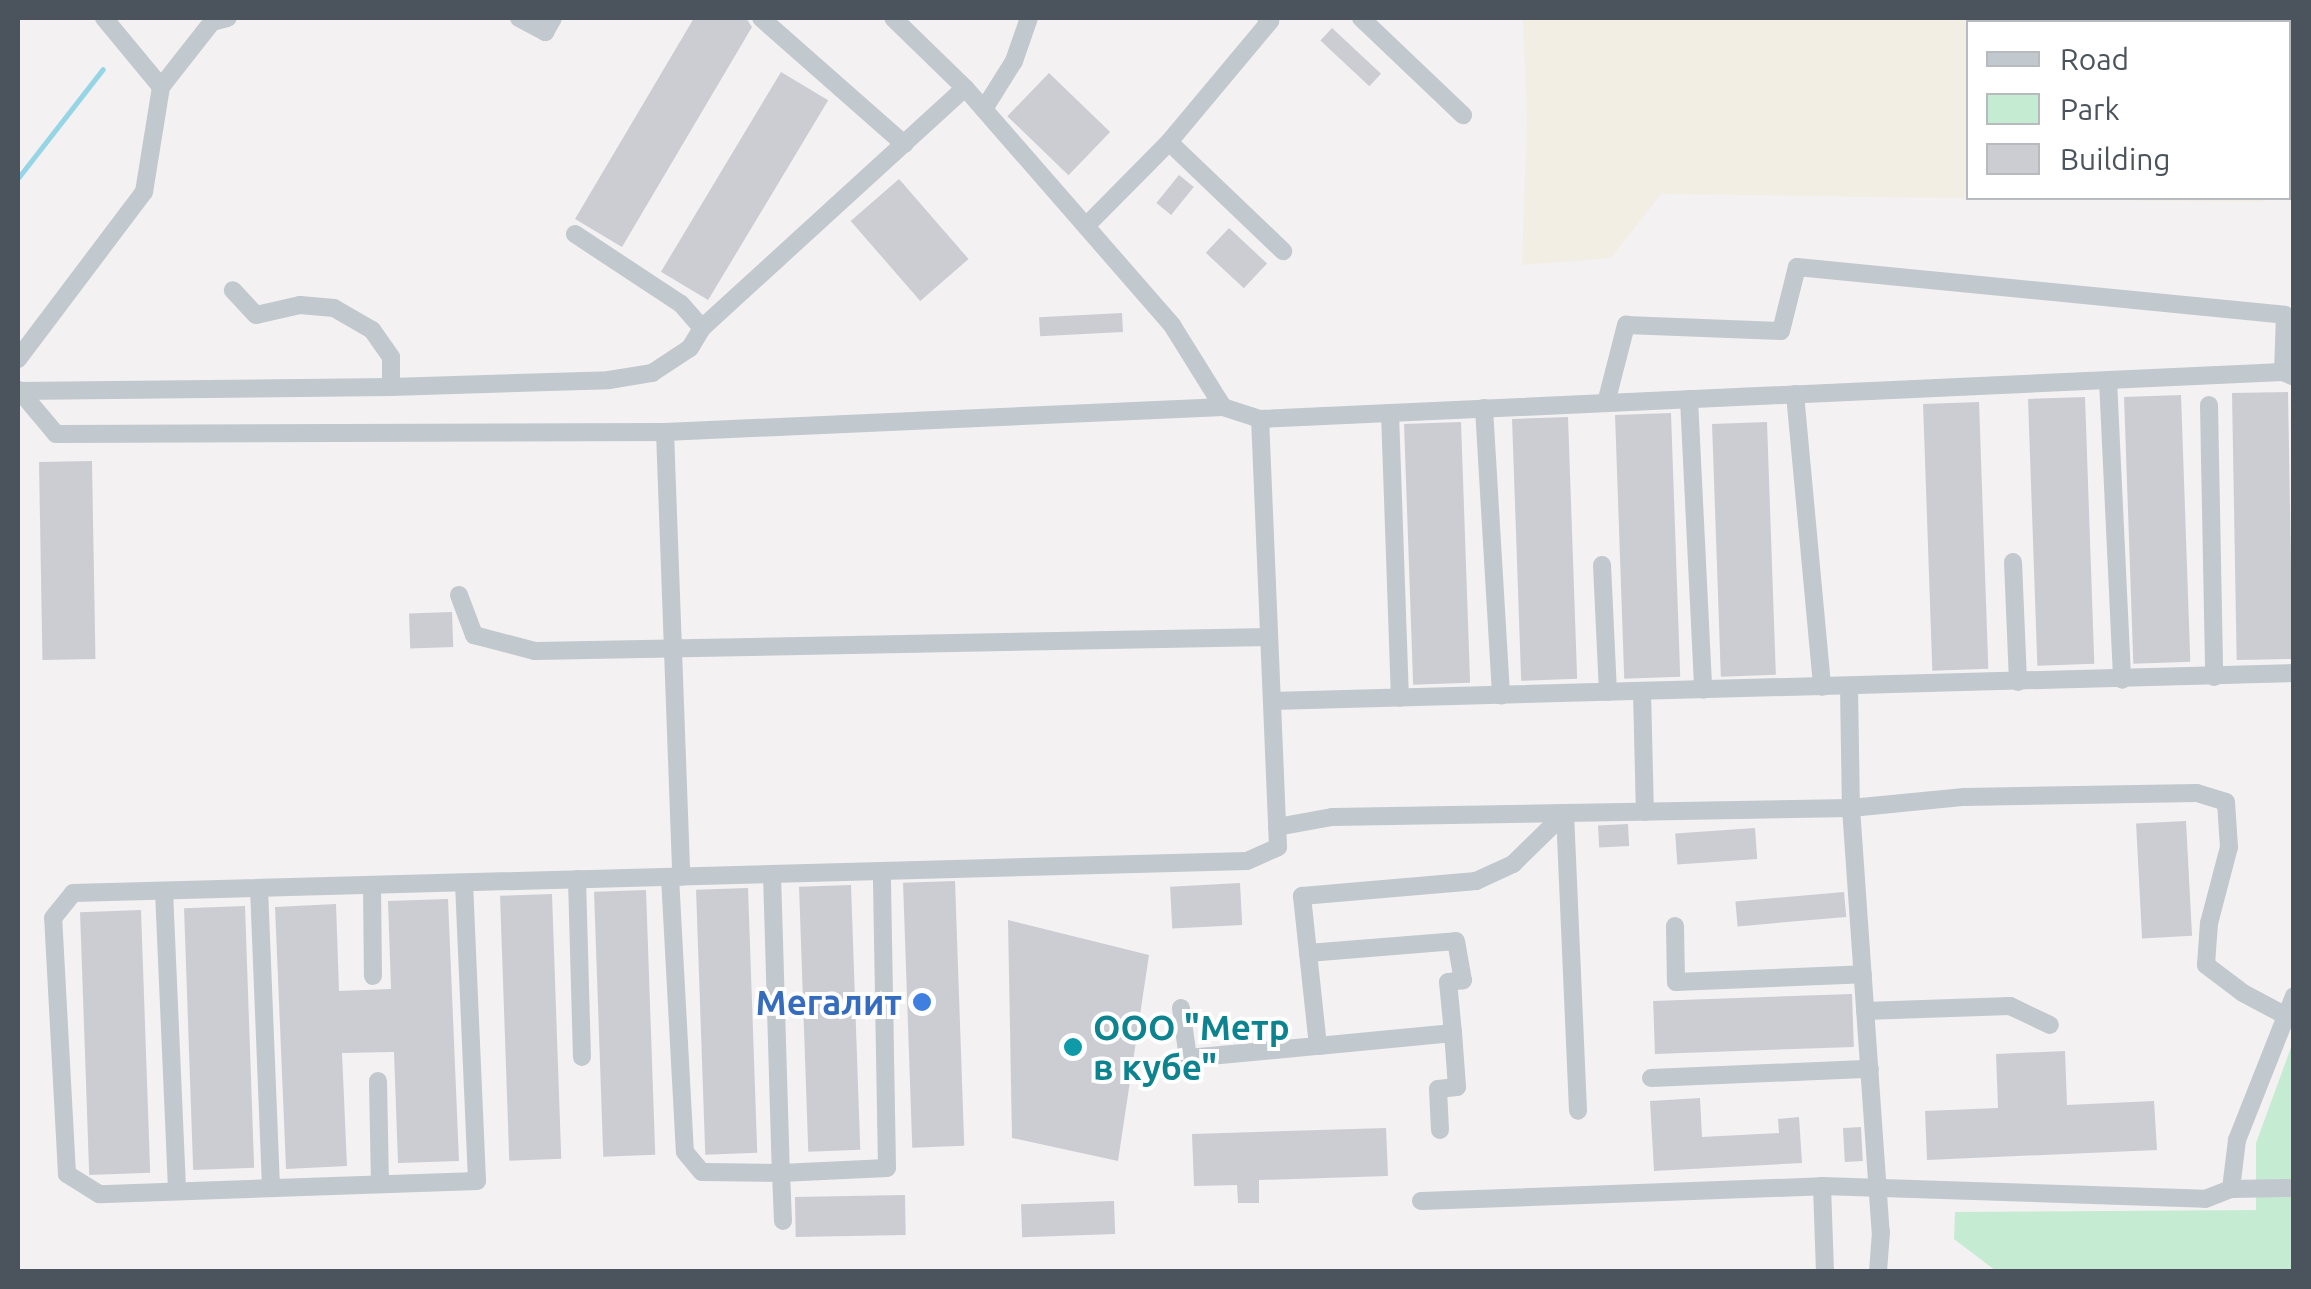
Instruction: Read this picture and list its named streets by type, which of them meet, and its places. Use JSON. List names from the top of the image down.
{
  "places": ["Мегалит", "ООО \"Метр в кубе\""],
  "legend": ["Road", "Park", "Building"]
}
